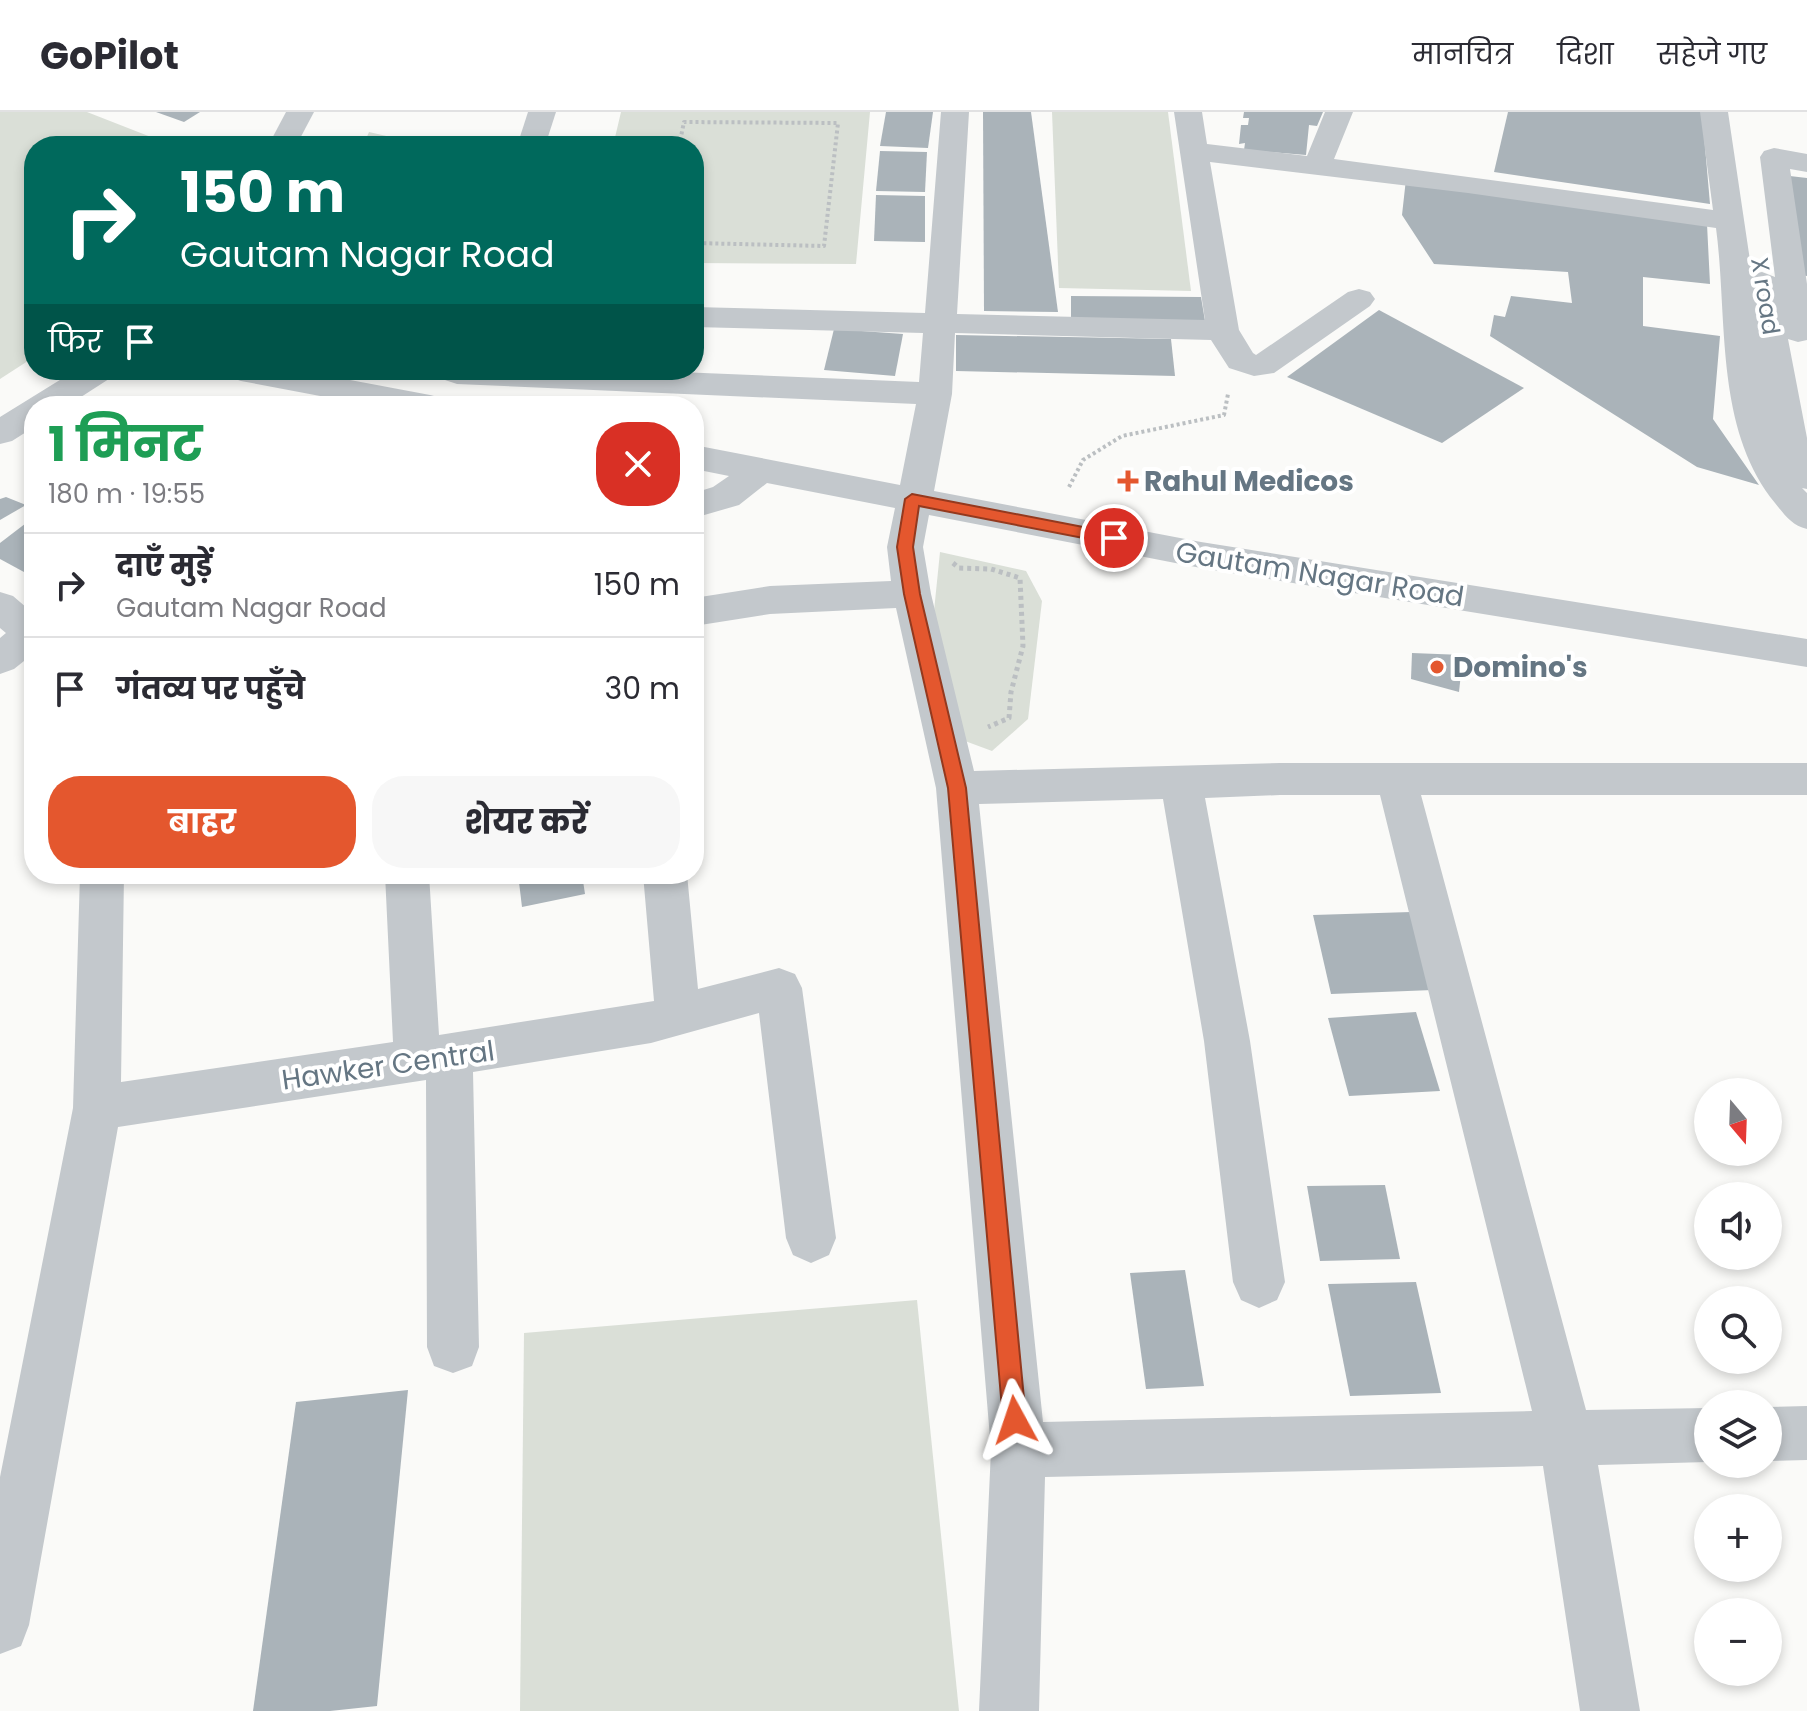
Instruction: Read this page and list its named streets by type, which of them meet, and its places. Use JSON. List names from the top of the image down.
{
  "streets": {
    "street": ["X road", "Gautam Nagar Road", "Hawker Central"]
  },
  "places": {
    "health": ["Rahul Medicos"],
    "other": ["Domino's"]
  },
  "north": "bottom",
  "page": {
    "header": "GoPilot",
    "nav": ["मानचित्र", "दिशा", "सहेजे गए"],
    "turn": ["150 m", "Gautam Nagar Road"],
    "then": "फिर",
    "heading": ["1 मिनट", "180 m · 19:55"],
    "list": [
      {
        "name": "दाएँ मुड़ें",
        "note": "Gautam Nagar Road",
        "value": "150 m"
      },
      {
        "name": "गंतव्य पर पहुँचे",
        "value": "30 m"
      }
    ],
    "buttons": ["बाहर", "शेयर करें"],
    "map_buttons": ["+", "−"]
  }
}
